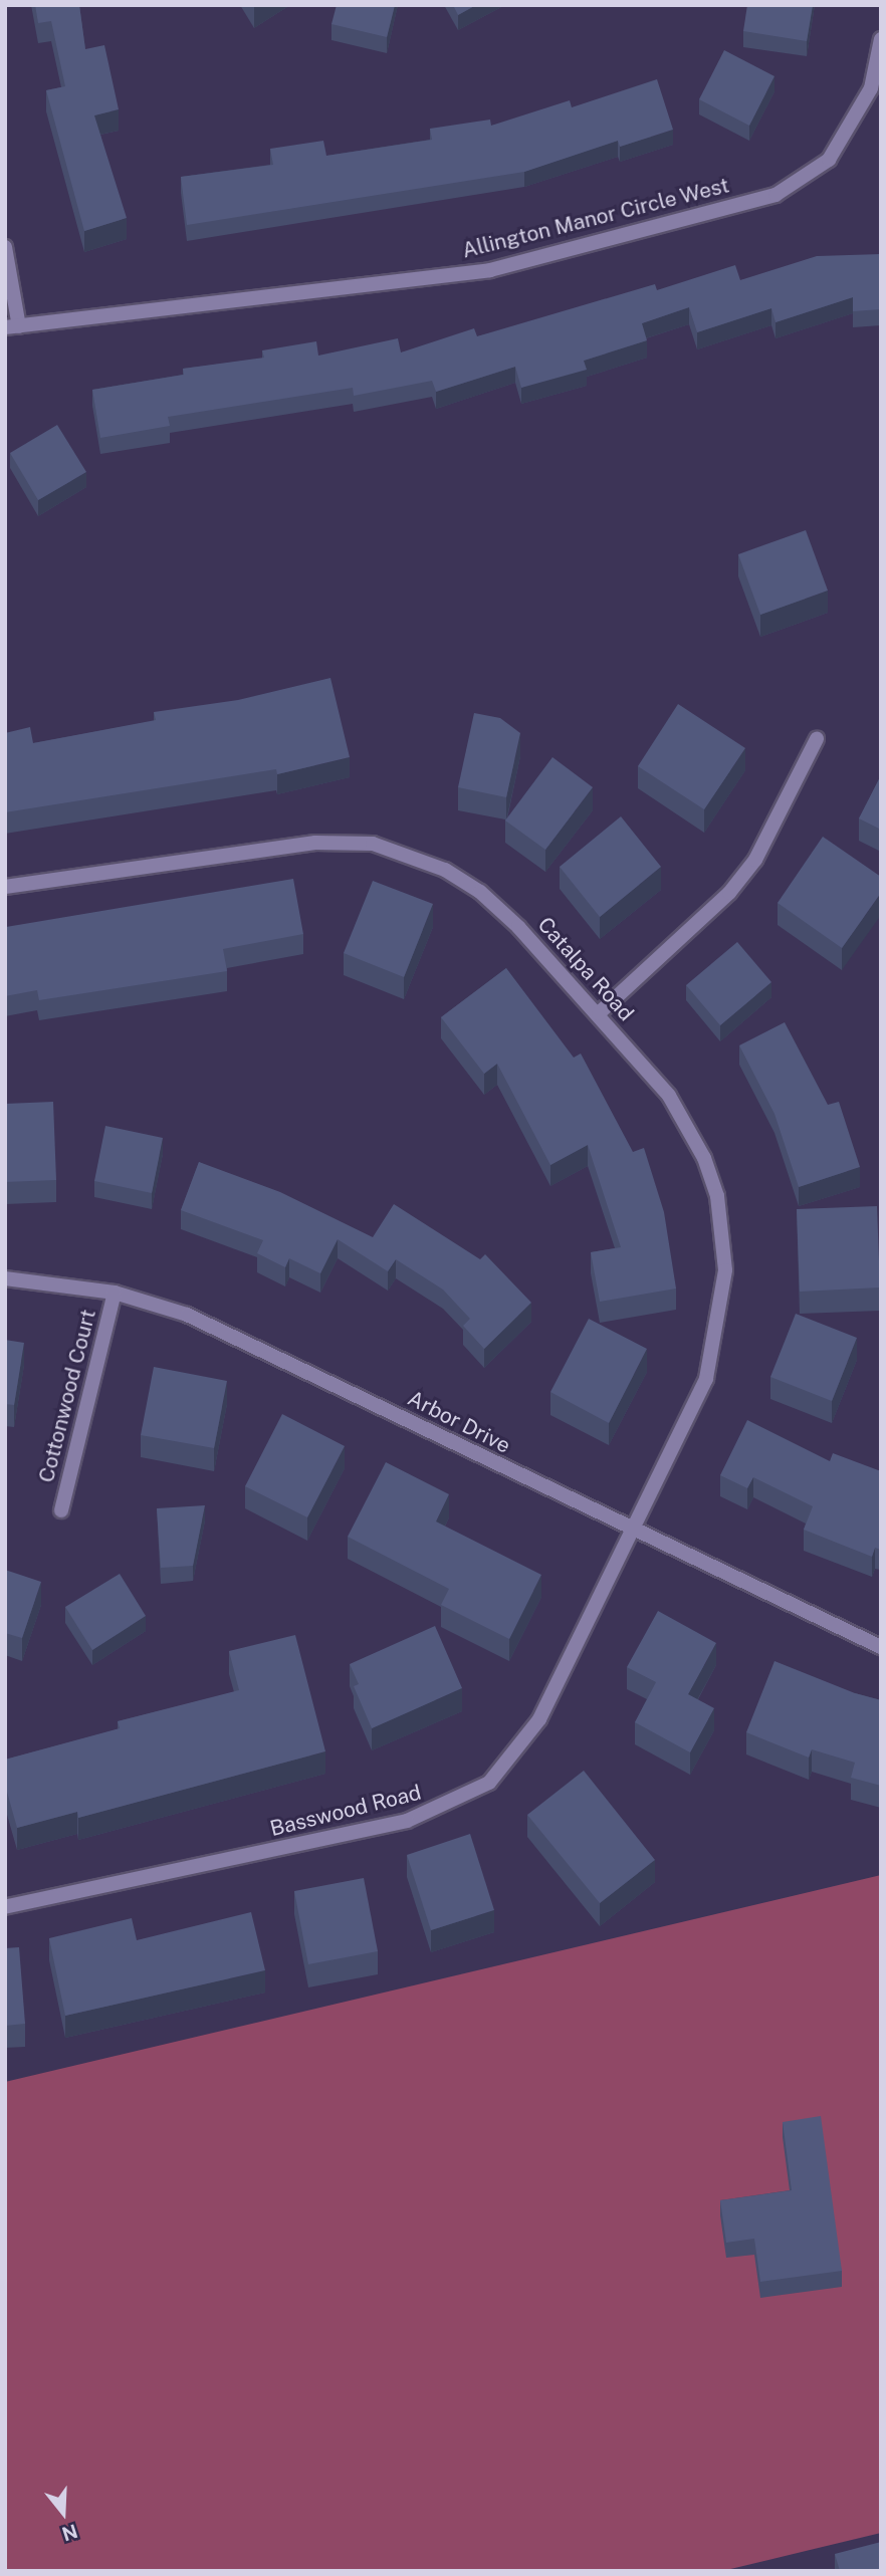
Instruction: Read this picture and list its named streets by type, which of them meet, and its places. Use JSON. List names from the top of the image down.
{
  "streets": {
    "street": [
      "Allington Manor Circle West",
      "Catalpa Road",
      "Cottonwood Court",
      "Arbor Drive",
      "Basswood Road"
    ]
  },
  "crossings": [
    ["Catalpa Road", "Arbor Drive"],
    ["Catalpa Road", "Basswood Road"],
    ["Cottonwood Court", "Arbor Drive"],
    ["Arbor Drive", "Basswood Road"]
  ],
  "north": "bottom"
}
